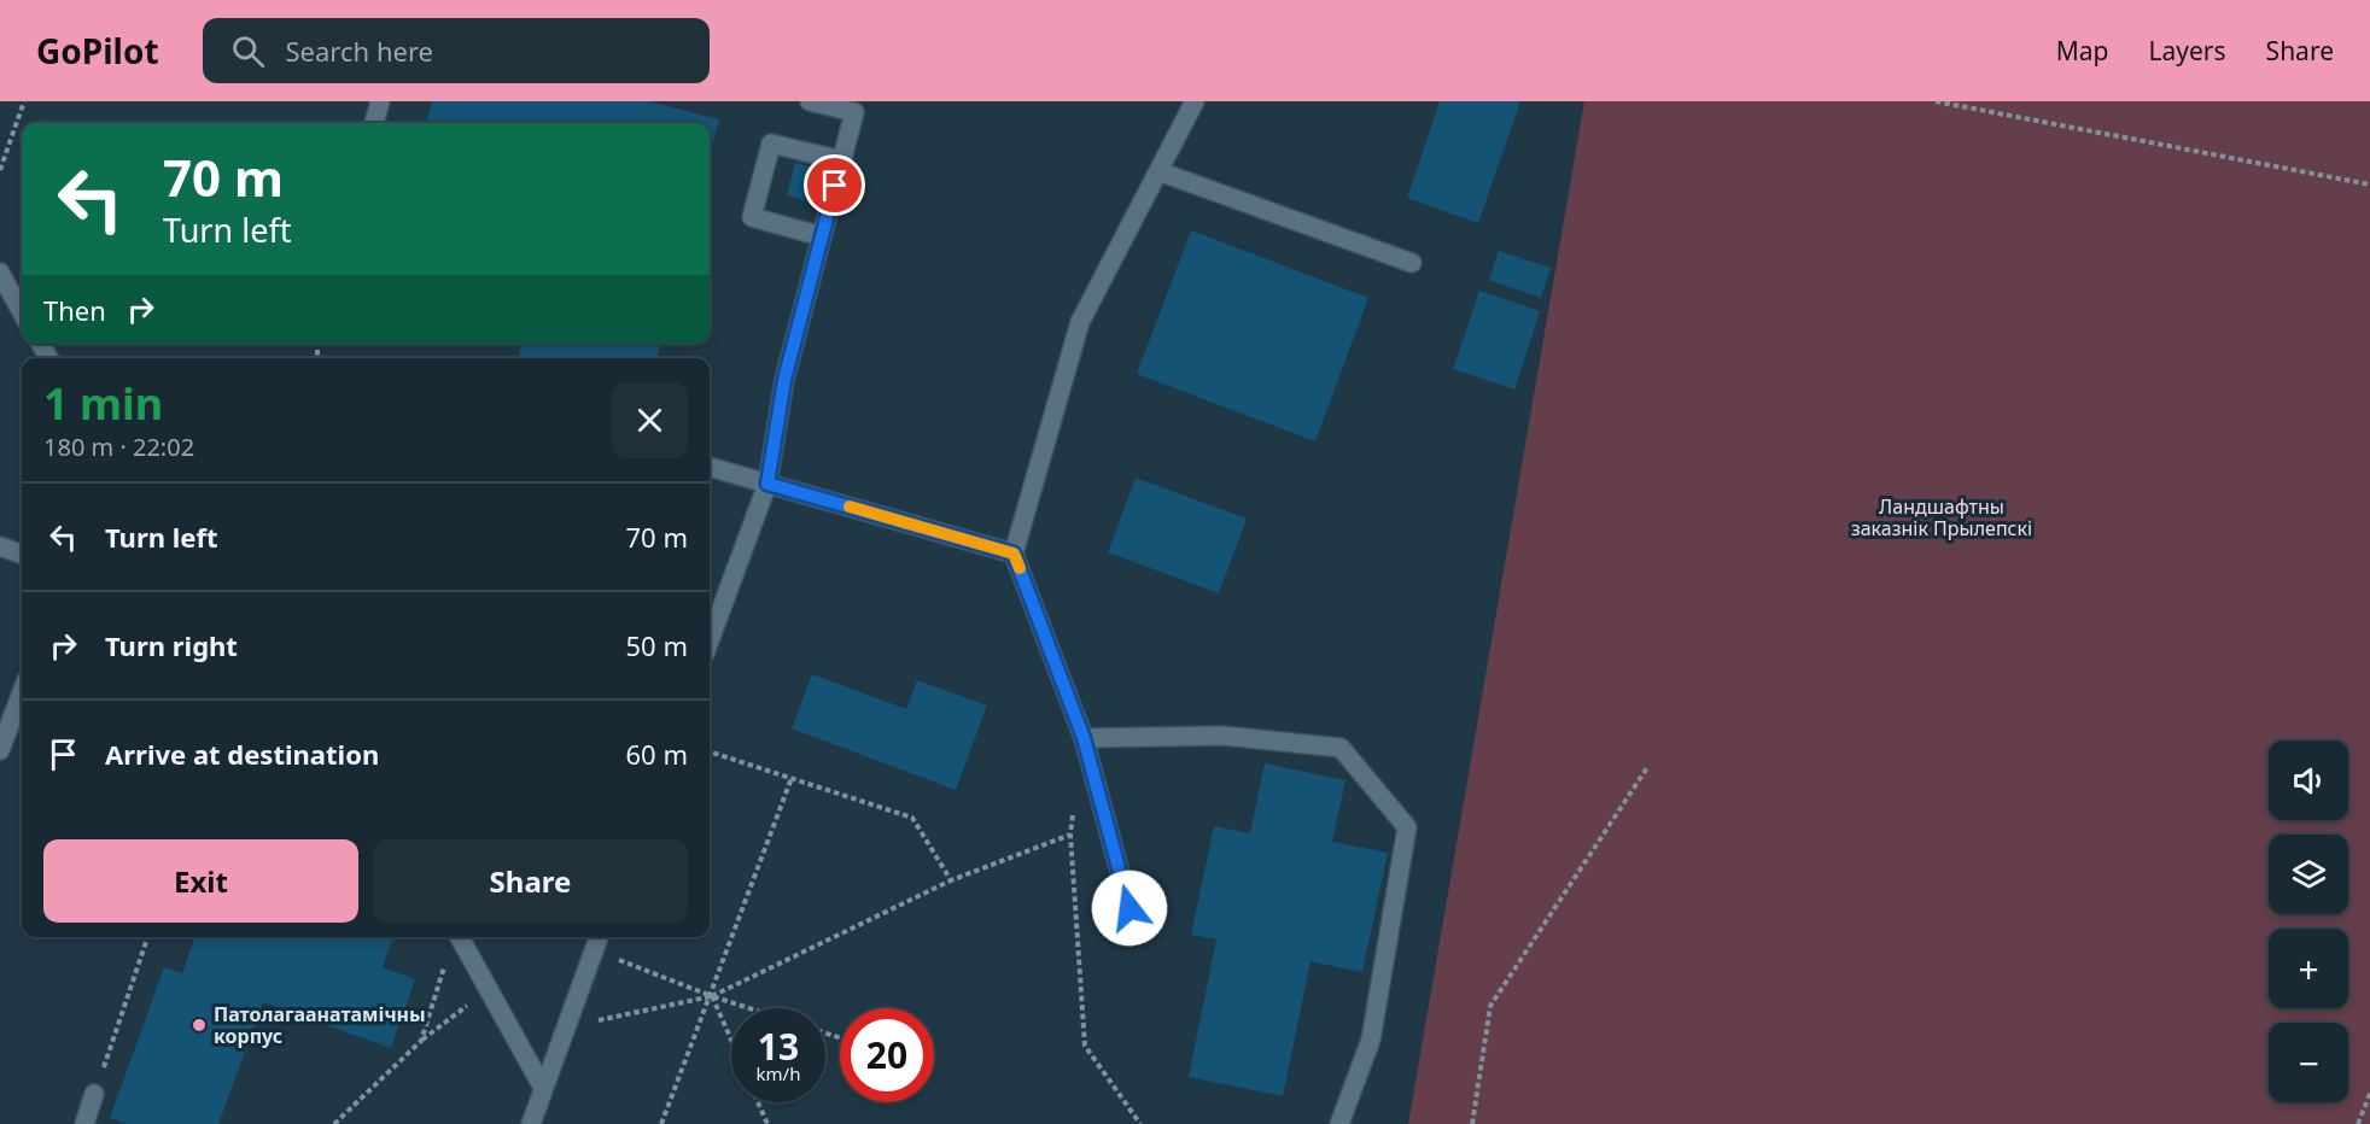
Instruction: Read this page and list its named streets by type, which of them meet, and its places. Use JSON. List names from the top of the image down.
{
  "parks": ["Ландшафтны заказнік Прылепскі"],
  "places": ["Патолагаанатамічны корпус"],
  "page": {
    "header": "GoPilot",
    "search": "Search here",
    "nav": ["Map", "Layers", "Share"],
    "turn": ["70 m", "Turn left"],
    "then": "Then",
    "heading": ["1 min", "180 m · 22:02"],
    "list": [
      {
        "name": "Turn left",
        "value": "70 m"
      },
      {
        "name": "Turn right",
        "value": "50 m"
      },
      {
        "name": "Arrive at destination",
        "value": "60 m"
      }
    ],
    "map_buttons": ["+", "−"],
    "buttons": ["Exit", "Share"],
    "speed": "13 km/h",
    "limit": "20"
  }
}
